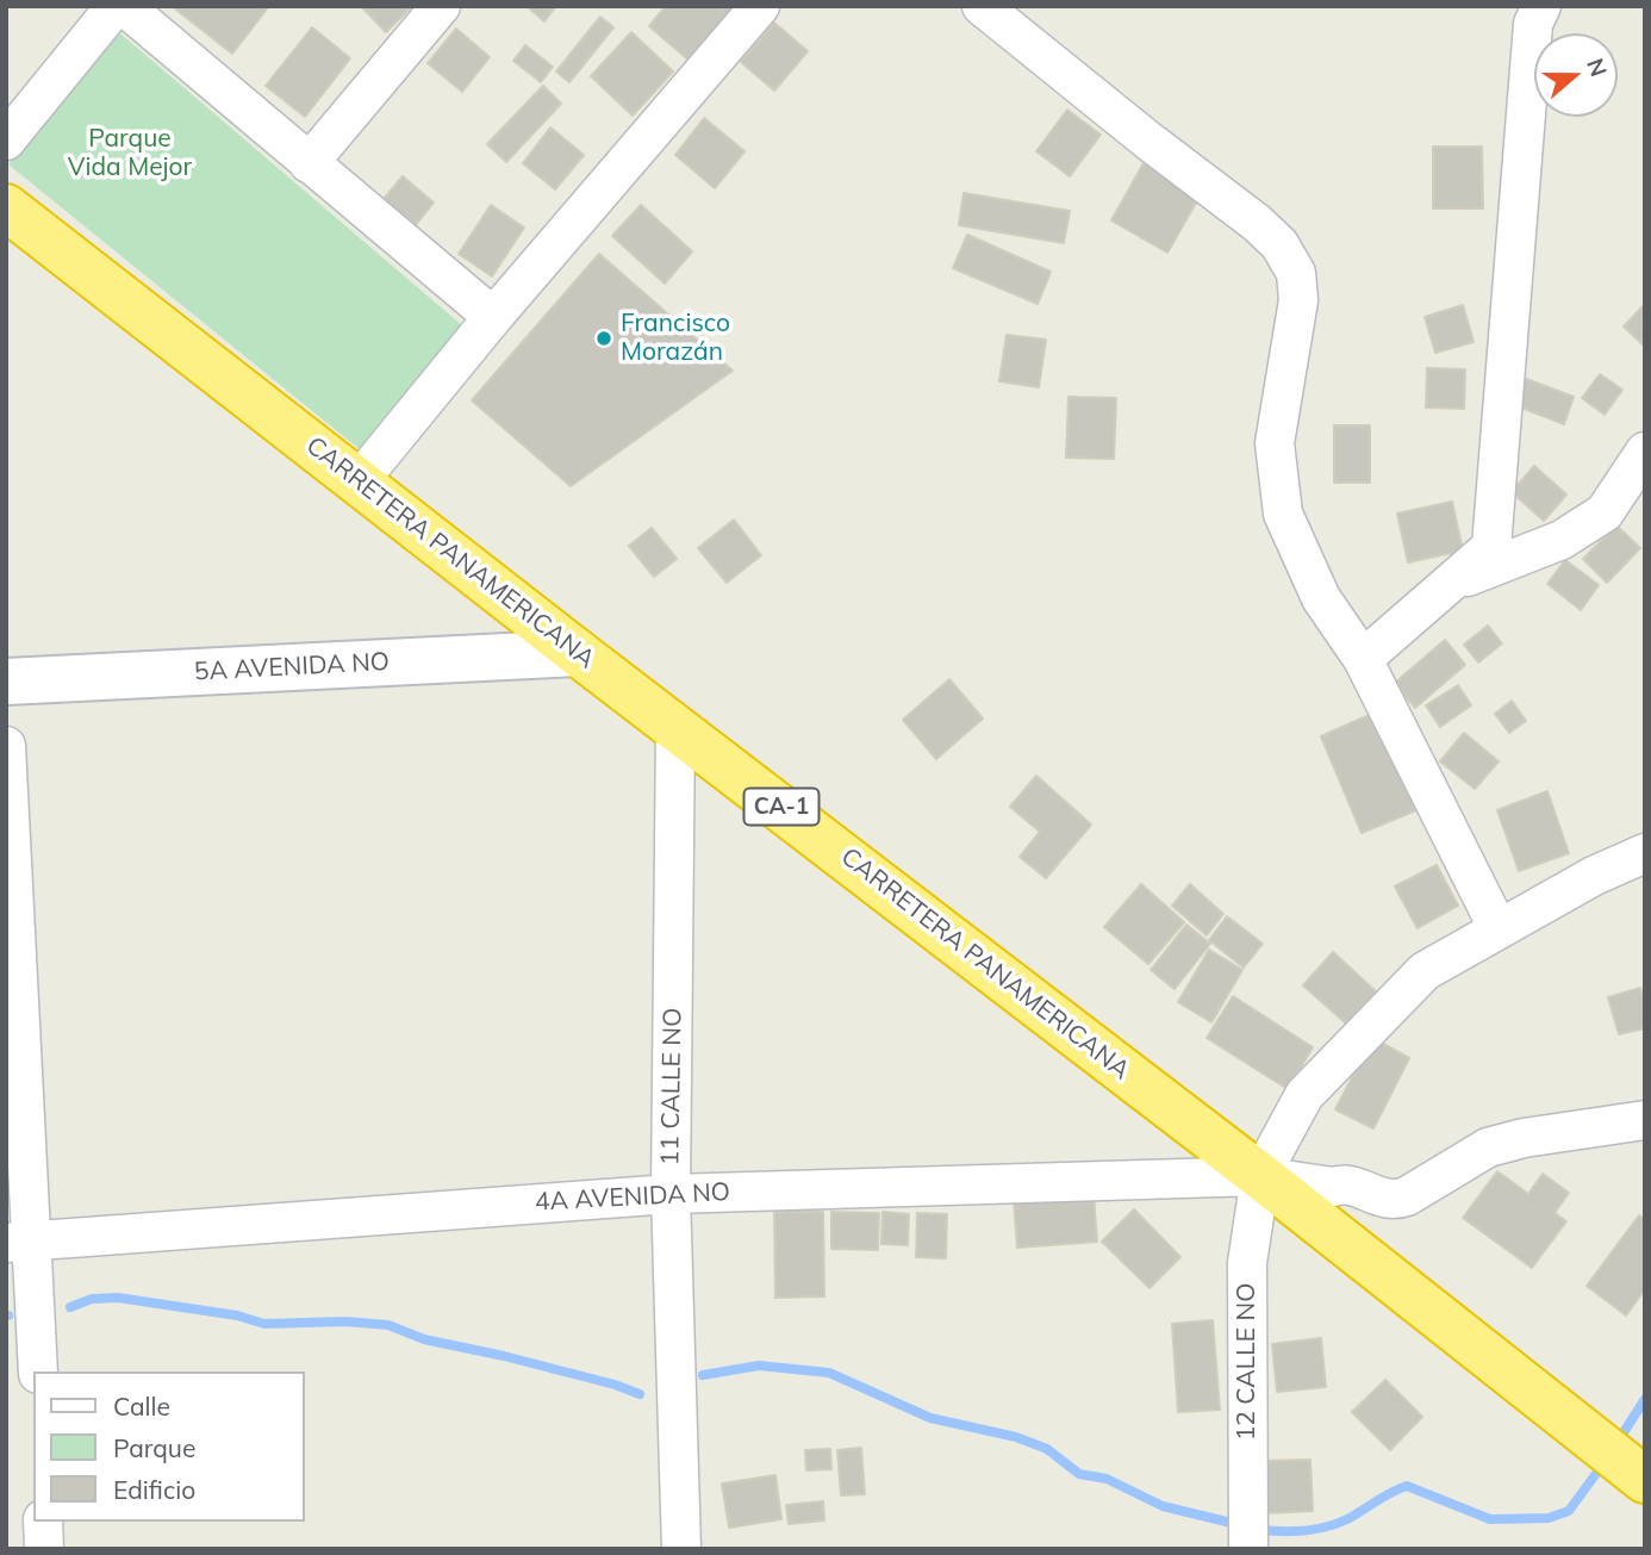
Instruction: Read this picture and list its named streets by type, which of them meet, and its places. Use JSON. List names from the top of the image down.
{
  "streets": {
    "highway": ["CARRETERA PANAMERICANA", "CA-1"],
    "street": [
      "5A AVENIDA NO",
      "11 CALLE NO",
      "4A AVENIDA NO",
      "12 CALLE NO"
    ]
  },
  "crossings": [
    ["CARRETERA PANAMERICANA", "5A AVENIDA NO"],
    ["CARRETERA PANAMERICANA", "11 CALLE NO"],
    ["CARRETERA PANAMERICANA", "4A AVENIDA NO"],
    ["CARRETERA PANAMERICANA", "12 CALLE NO"],
    ["11 CALLE NO", "4A AVENIDA NO"],
    ["4A AVENIDA NO", "12 CALLE NO"]
  ],
  "parks": ["Parque Vida Mejor"],
  "places": ["Francisco Morazán"],
  "legend": ["Calle", "Parque", "Edificio"],
  "north": "right"
}
